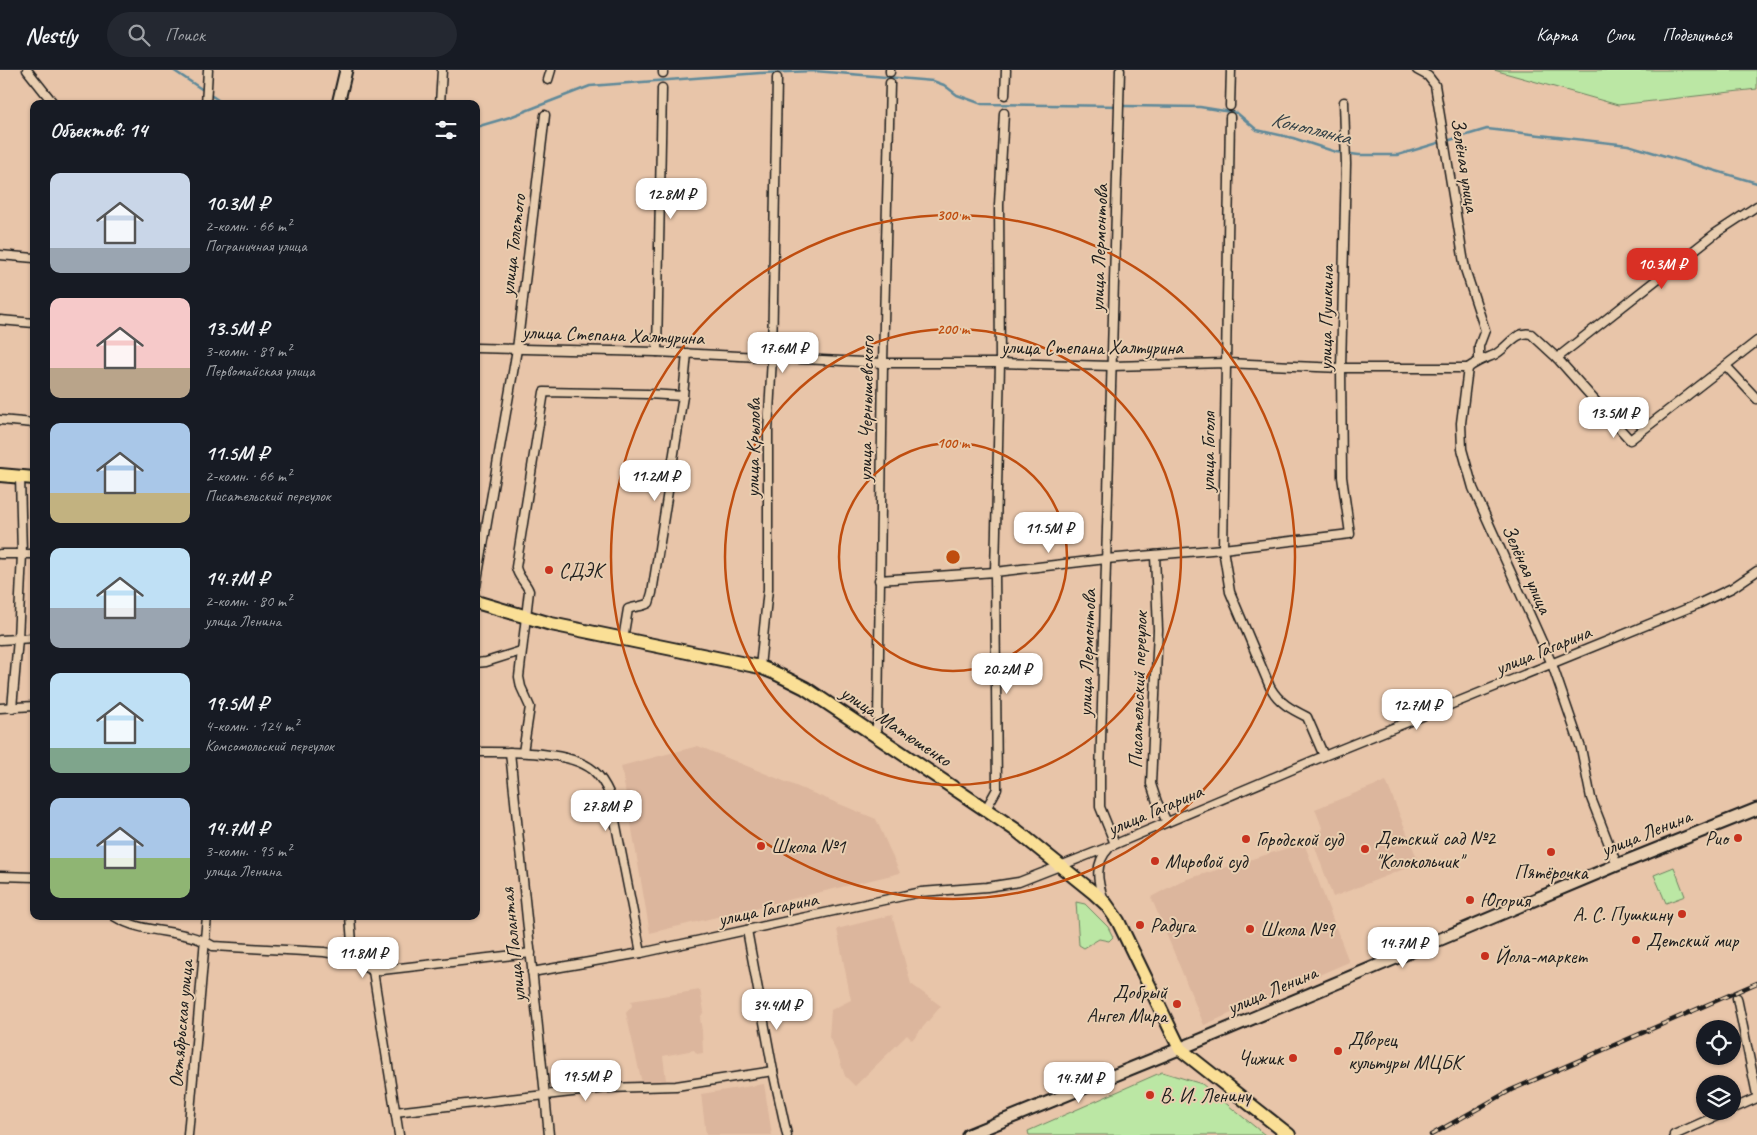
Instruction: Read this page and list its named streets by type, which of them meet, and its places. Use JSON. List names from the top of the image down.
{
  "streets": {
    "main road": ["улица Матюшенко", "улица Ленина"],
    "street": [
      "Зелёная улица",
      "улица Толстого",
      "улица Лермонтова",
      "улица Пушкина",
      "улица Степана Халтурина",
      "улица Чернышевского",
      "улица Крылова",
      "улица Гоголя",
      "улица Гагарина",
      "Писательский переулок",
      "улица Палантая",
      "Октябрьская улица"
    ]
  },
  "crossings": [
    ["Зелёная улица", "улица Степана Халтурина"],
    ["Зелёная улица", "улица Гагарина"],
    ["Зелёная улица", "улица Ленина"],
    ["улица Толстого", "улица Степана Халтурина"],
    ["улица Лермонтова", "улица Степана Халтурина"],
    ["улица Лермонтова", "улица Гагарина"],
    ["улица Пушкина", "улица Степана Халтурина"],
    ["улица Пушкина", "улица Гоголя"],
    ["улица Степана Халтурина", "улица Чернышевского"],
    ["улица Степана Халтурина", "улица Крылова"],
    ["улица Степана Халтурина", "улица Гоголя"],
    ["улица Чернышевского", "улица Матюшенко"],
    ["улица Крылова", "улица Матюшенко"],
    ["улица Гоголя", "улица Гагарина"],
    ["улица Гагарина", "Писательский переулок"],
    ["улица Гагарина", "улица Матюшенко"],
    ["улица Гагарина", "улица Палантая"],
    ["улица Матюшенко", "улица Ленина"]
  ],
  "water": ["Коноплянка"],
  "places": [
    "СДЭК",
    "Рио",
    "Городской суд",
    "Школа №1",
    "Детский сад №2 \"Колокольчик\"",
    "Пятёрочка",
    "Мировой суд",
    "Югория",
    "А. С. Пушкину",
    "Радуга",
    "Школа №9",
    "Детский мир",
    "Йола-маркет",
    "Добрый Ангел Мира",
    "Дворец культуры МЦБК",
    "Чижик",
    "В. И. Ленину"
  ],
  "page": {
    "header": "Nestly",
    "search": "Поиск",
    "nav": ["Карта", "Слои", "Поделиться"],
    "heading": "Объектов: 14",
    "list": [
      {
        "name": "10.3M ₽",
        "note": "2-комн. · 66 m² · Пограничная улица"
      },
      {
        "name": "13.5M ₽",
        "note": "3-комн. · 89 m² · Первомайская улица"
      },
      {
        "name": "11.5M ₽",
        "note": "2-комн. · 66 m² · Писательский переулок"
      },
      {
        "name": "14.7M ₽",
        "note": "2-комн. · 80 m² · улица Ленина"
      },
      {
        "name": "19.5M ₽",
        "note": "4-комн. · 124 m² · Комсомольский переулок"
      },
      {
        "name": "14.7M ₽",
        "note": "3-комн. · 95 m² · улица Ленина"
      }
    ],
    "price": [
      "12.8M ₽",
      "10.3M ₽",
      "17.6M ₽",
      "13.5M ₽",
      "11.2M ₽",
      "11.5M ₽",
      "20.2M ₽",
      "12.7M ₽",
      "27.8M ₽",
      "14.7M ₽",
      "11.8M ₽",
      "34.4M ₽",
      "19.5M ₽",
      "14.7M ₽"
    ]
  },
  "rings": ["300 m", "200 m", "100 m"]
}
